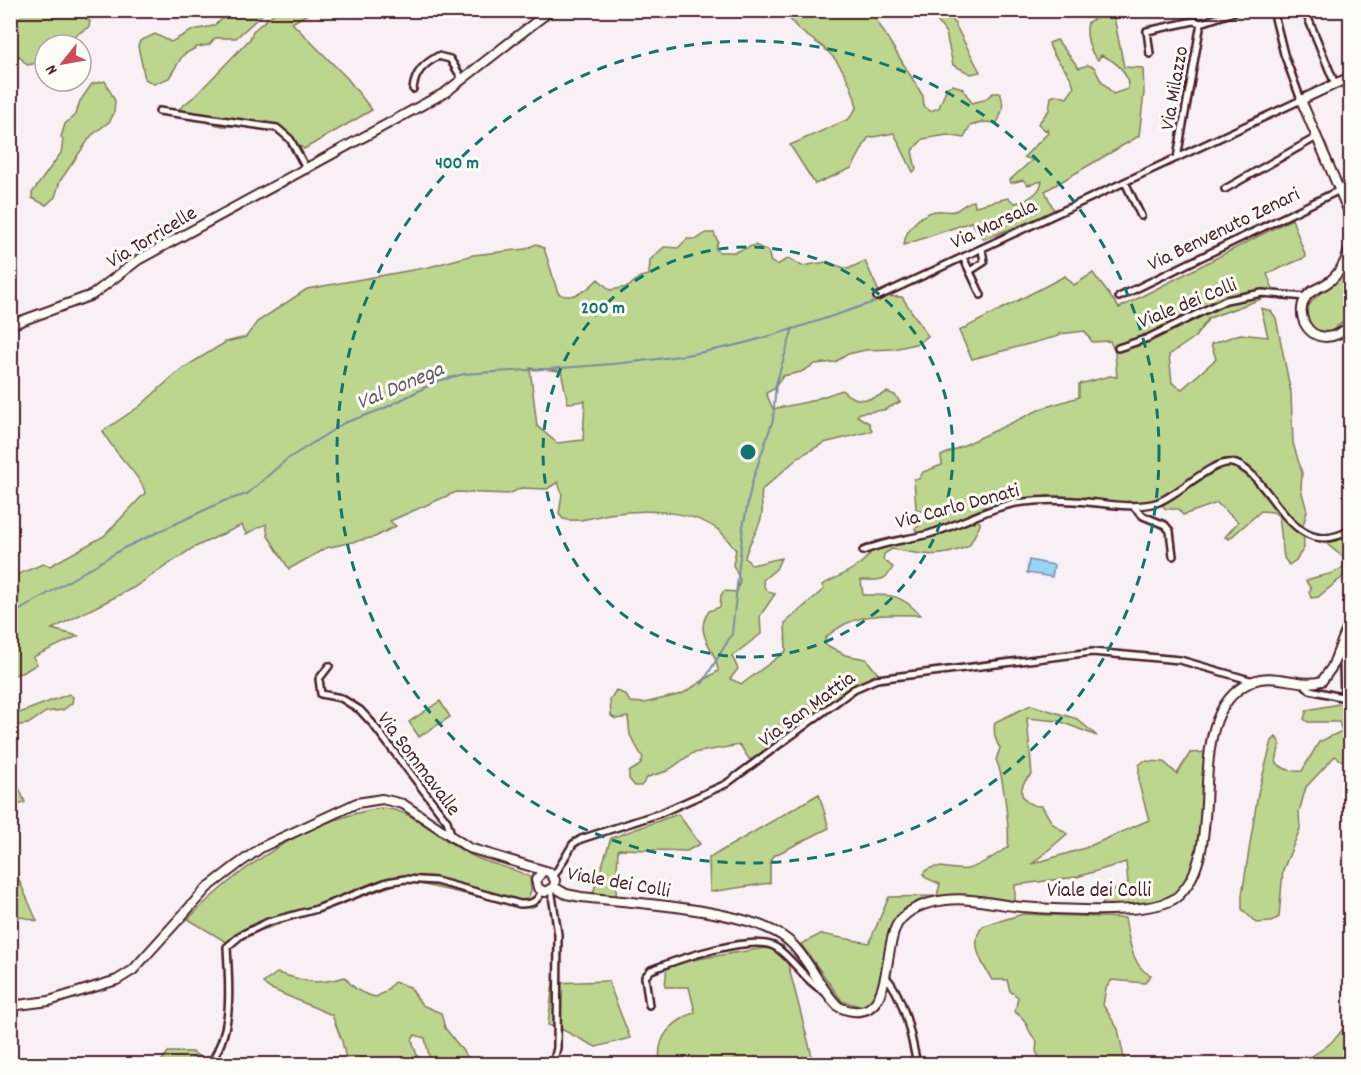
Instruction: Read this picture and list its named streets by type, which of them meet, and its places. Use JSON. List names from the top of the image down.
{
  "streets": {
    "street": [
      "Via Milazzo",
      "Via Marsala",
      "Via Benvenuto Zenari",
      "Via Torricelle",
      "Viale dei Colli",
      "Via Carlo Donati",
      "Via San Mattia",
      "Via Sommavalle"
    ]
  },
  "crossings": [
    ["Via Milazzo", "Via Marsala"],
    ["Viale dei Colli", "Via San Mattia"]
  ],
  "water": ["Val Donega"],
  "north": "bottom left",
  "rings": ["400 m", "200 m"]
}
